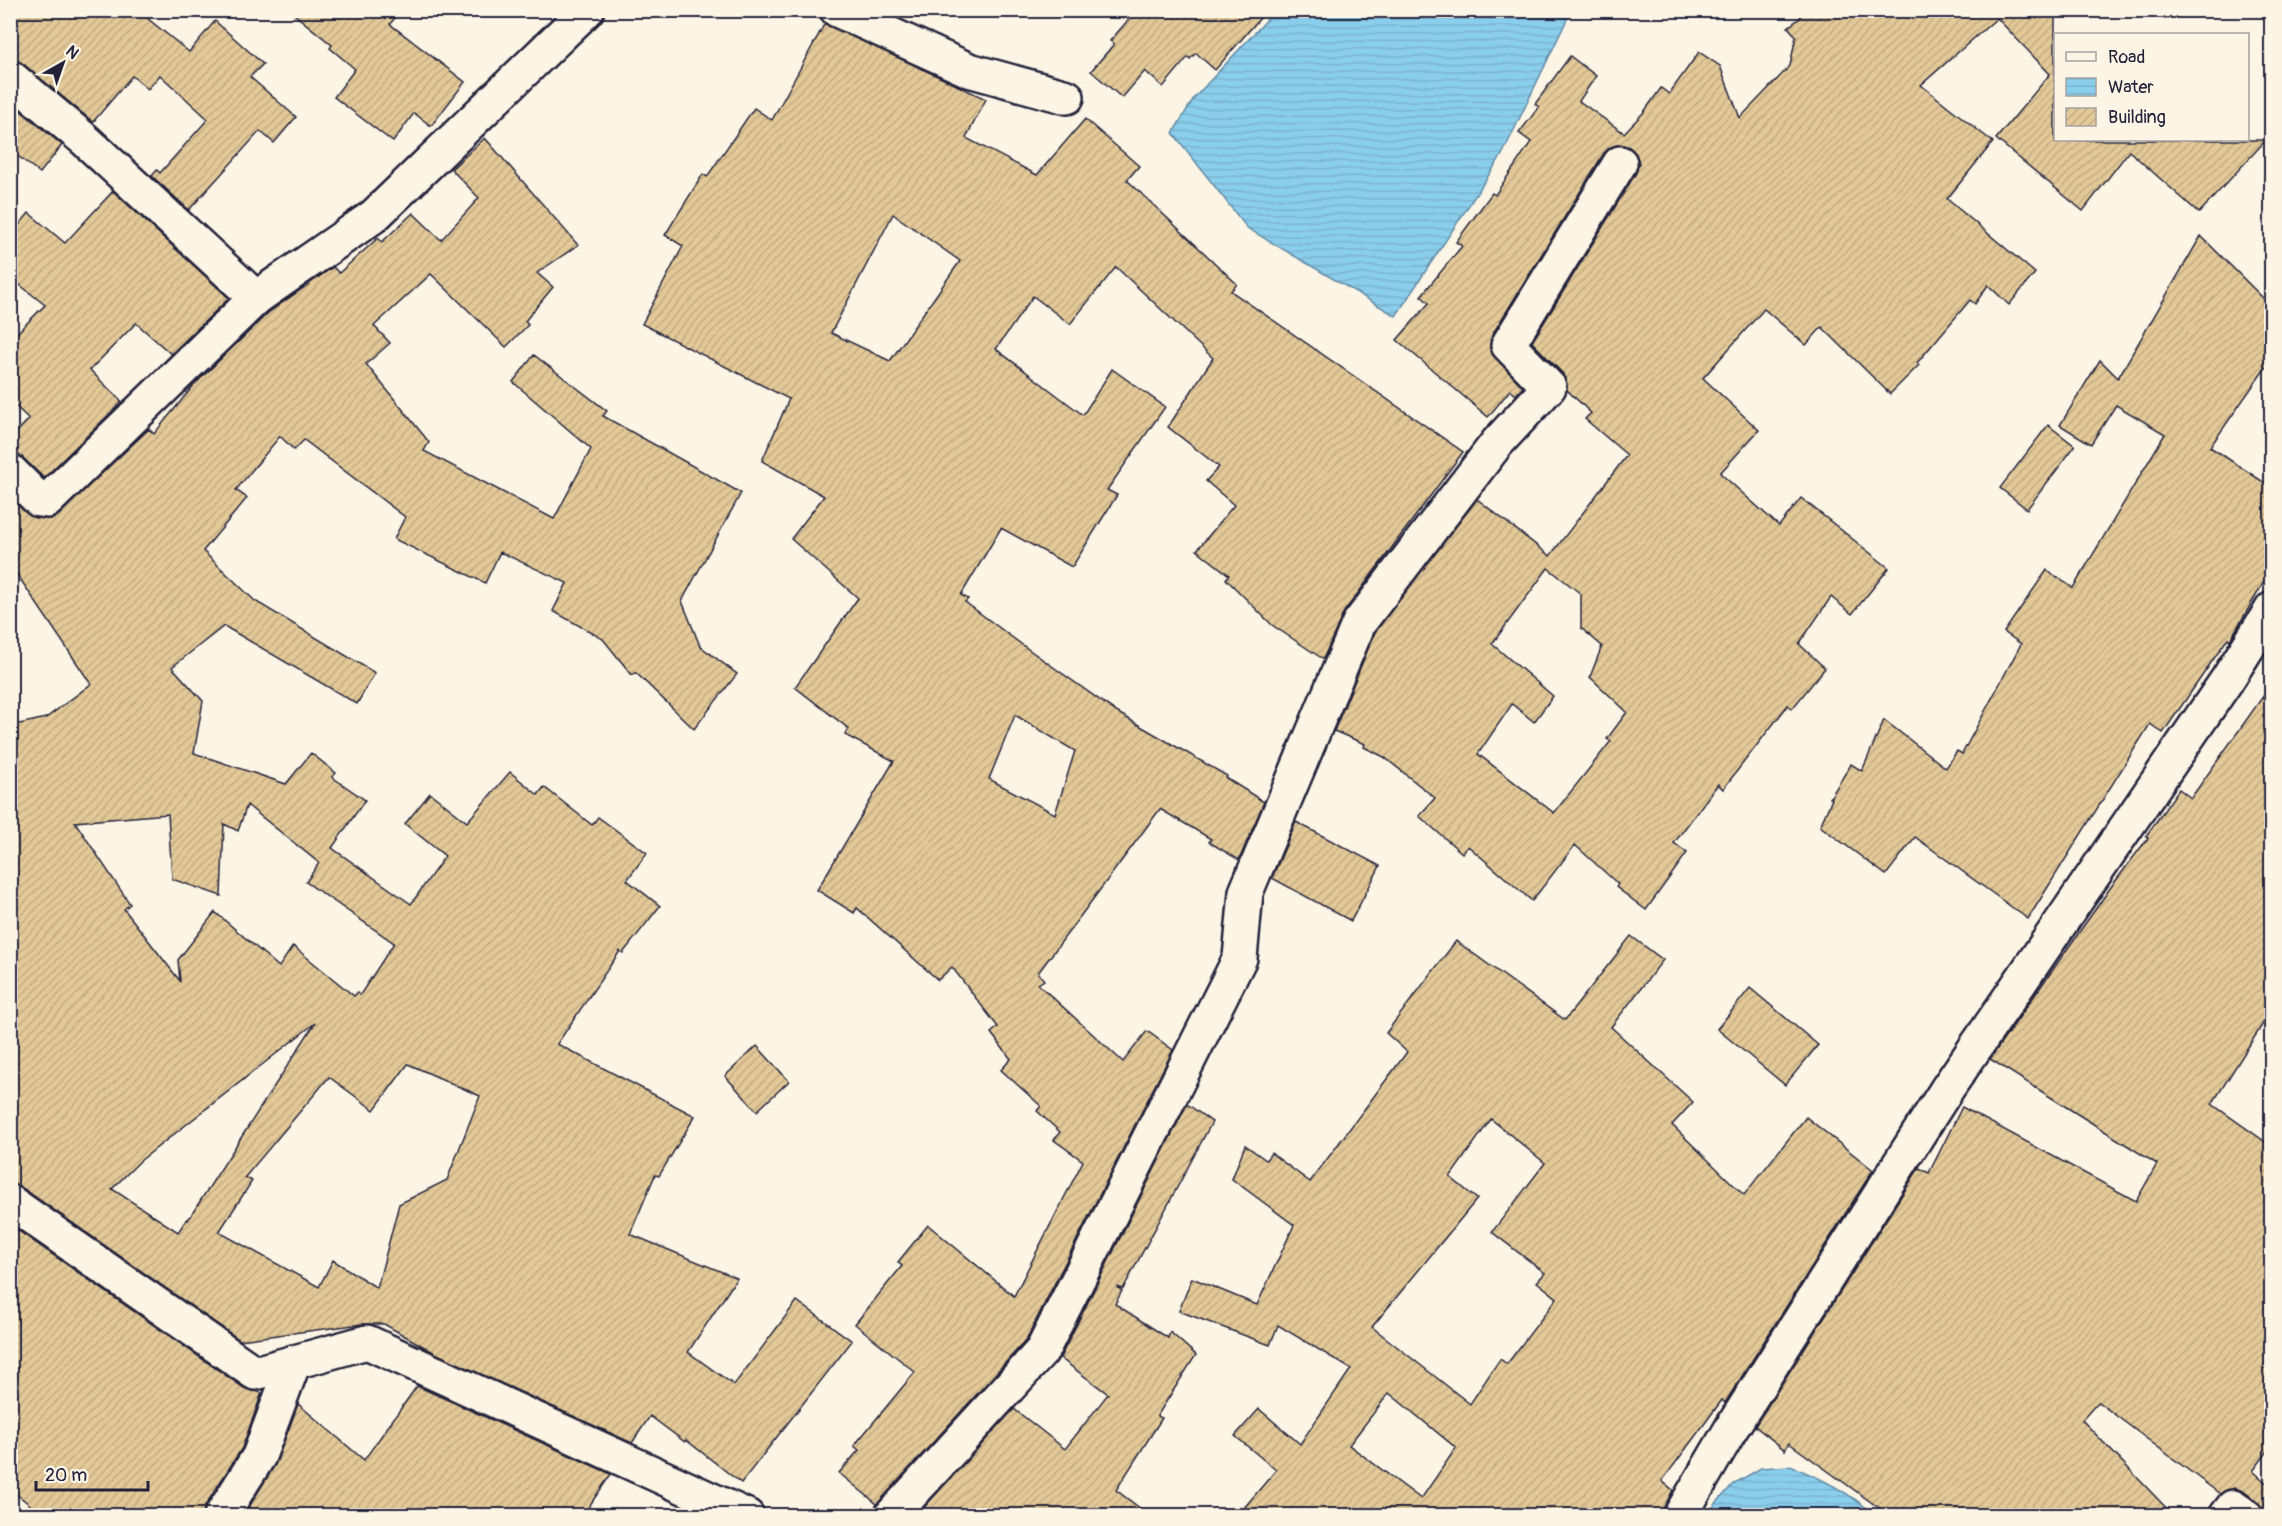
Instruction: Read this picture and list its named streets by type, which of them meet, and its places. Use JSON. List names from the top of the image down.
{
  "legend": ["Road", "Water", "Building"],
  "scale_bar": "20 m",
  "north": "top right"
}
